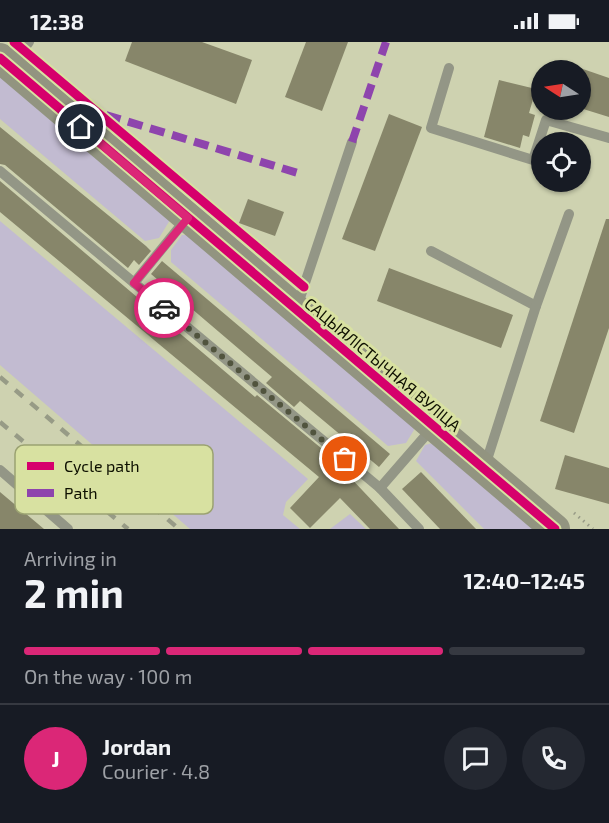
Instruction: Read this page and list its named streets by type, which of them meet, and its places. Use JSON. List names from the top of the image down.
{
  "streets": {
    "street": ["САЦЫЯЛІСТЫЧНАЯ ВУЛІЦА"]
  },
  "legend": ["Cycle path", "Path"],
  "north": "left",
  "page": {
    "status": "12:38",
    "heading": ["2 min", "Arriving in", "12:40–12:45"],
    "panel": ["Jordan", "Courier · 4.8"],
    "bar": "On the way · 100 m",
    "round": "J"
  }
}
